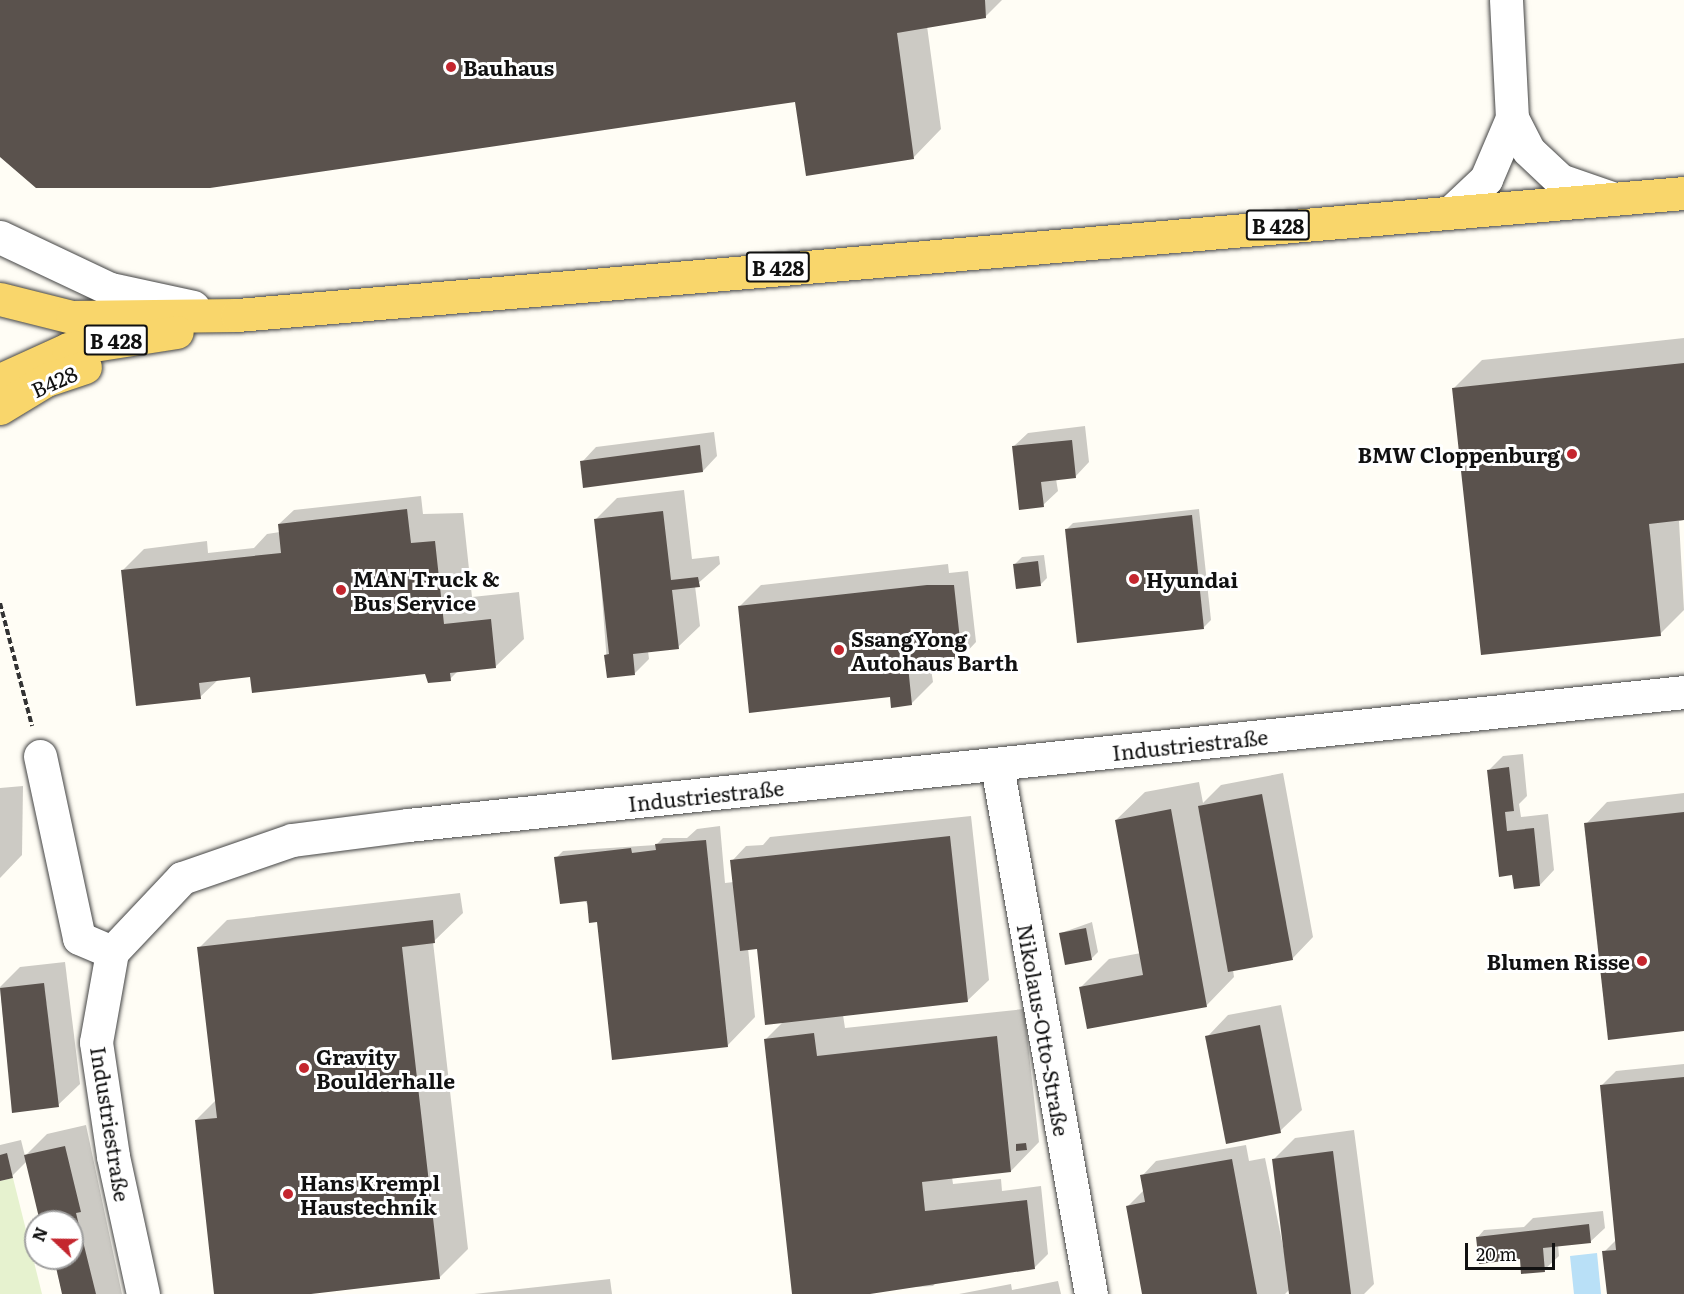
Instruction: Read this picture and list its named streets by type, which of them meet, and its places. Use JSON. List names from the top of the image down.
{
  "streets": {
    "main road": ["B 428", "B428"],
    "street": ["Industriestraße", "Nikolaus-Otto-Straße"]
  },
  "crossings": [
    ["B 428", "B428"],
    ["Industriestraße", "Nikolaus-Otto-Straße"]
  ],
  "places": [
    "Bauhaus",
    "BMW Cloppenburg",
    "Hyundai",
    "MAN Truck & Bus Service",
    "SsangYong Autohaus Barth",
    "Blumen Risse",
    "Gravity Boulderhalle",
    "Hans Krempl Haustechnik"
  ],
  "scale_bar": "20 m",
  "north": "left"
}
